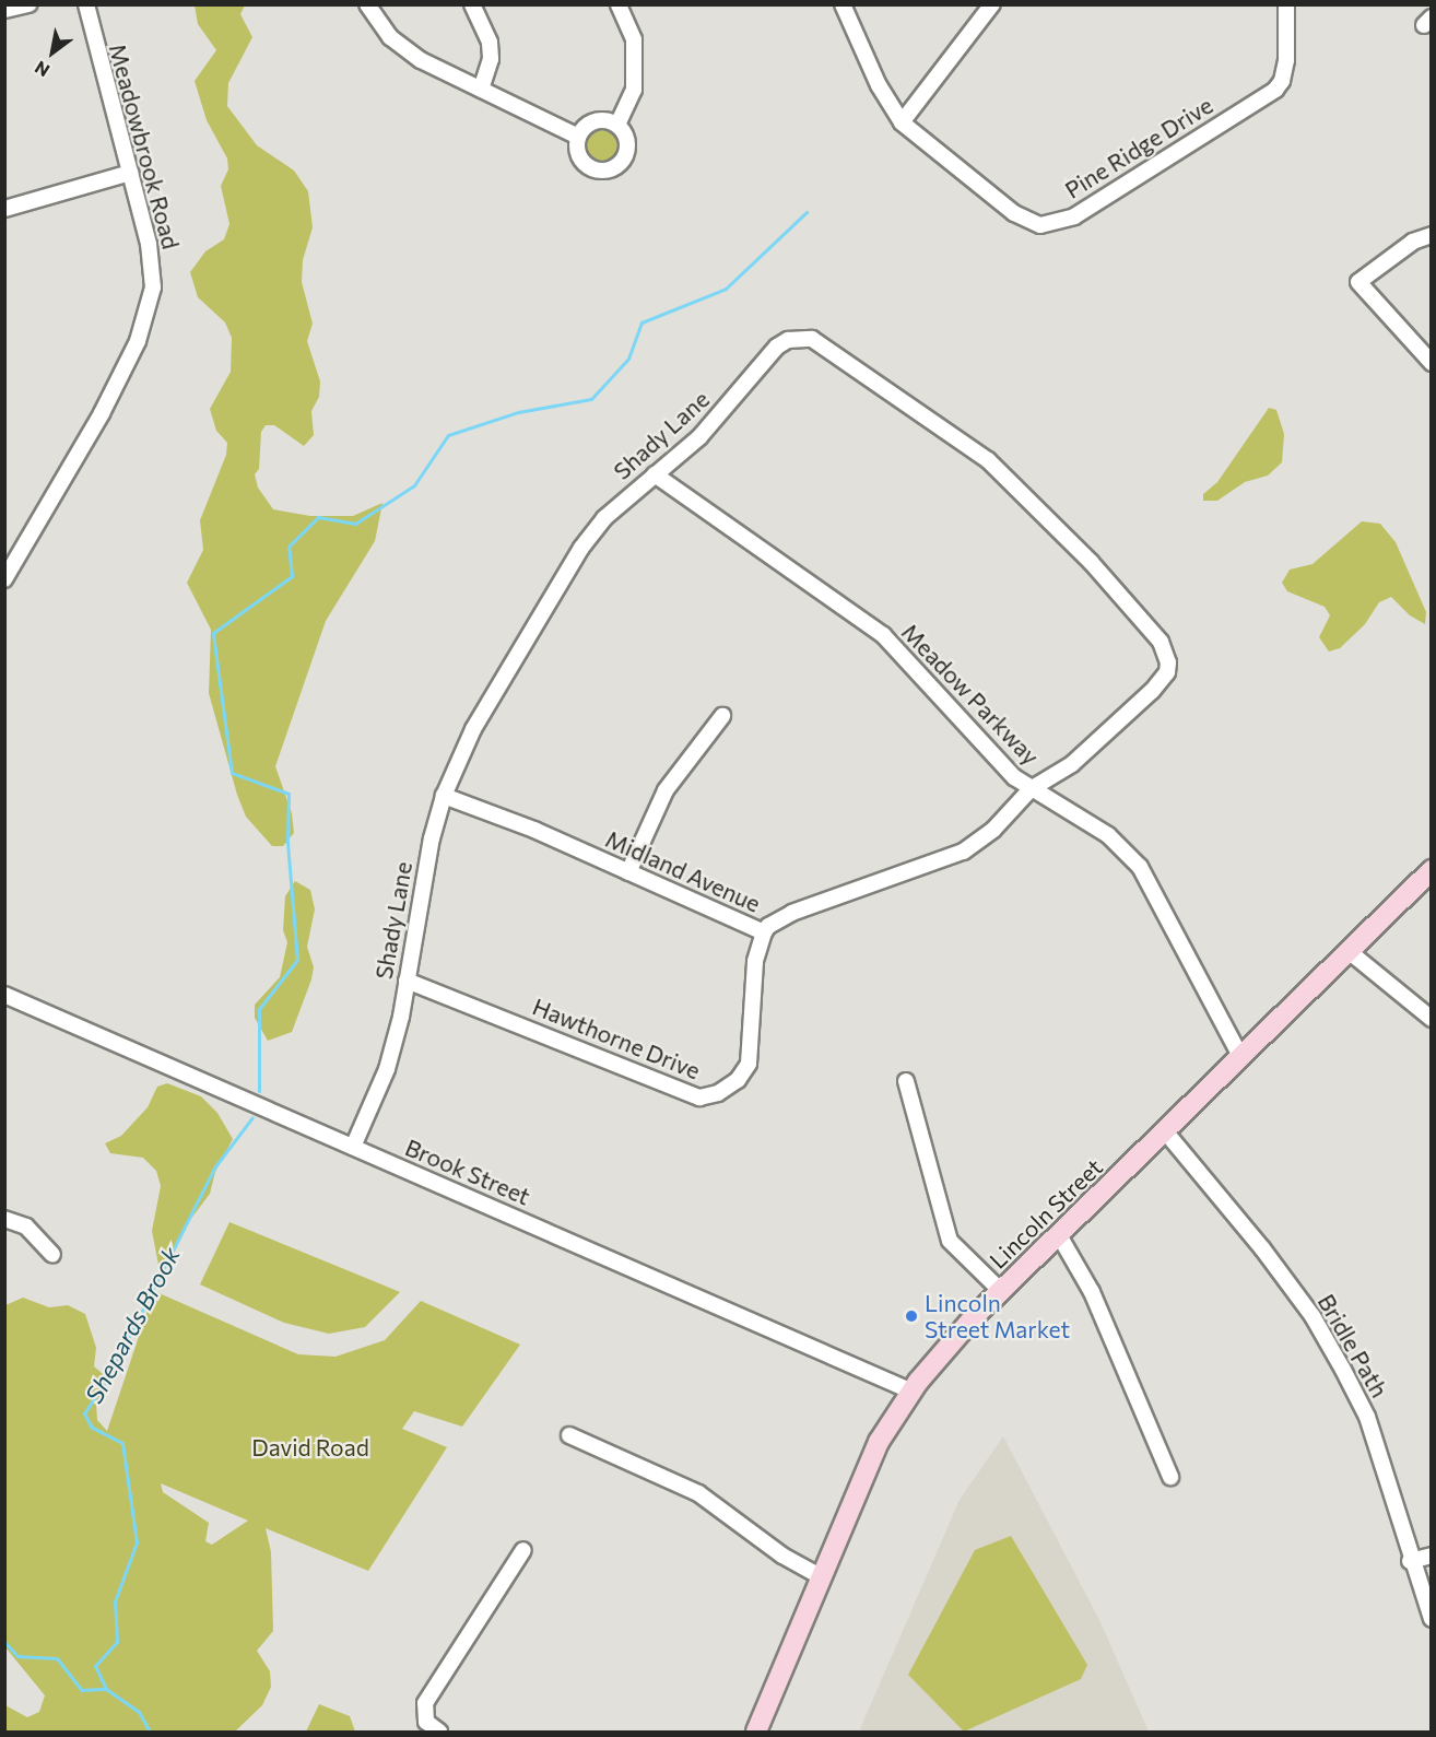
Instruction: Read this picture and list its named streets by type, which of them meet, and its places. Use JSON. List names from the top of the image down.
{
  "streets": {
    "main road": ["Lincoln Street"],
    "street": [
      "Meadowbrook Road",
      "Pine Ridge Drive",
      "Shady Lane",
      "Meadow Parkway",
      "Midland Avenue",
      "Hawthorne Drive",
      "Brook Street",
      "Bridle Path"
    ]
  },
  "crossings": [
    ["Shady Lane", "Meadow Parkway"],
    ["Shady Lane", "Midland Avenue"],
    ["Shady Lane", "Hawthorne Drive"],
    ["Shady Lane", "Brook Street"],
    ["Meadow Parkway", "Midland Avenue"],
    ["Meadow Parkway", "Lincoln Street"],
    ["Midland Avenue", "Hawthorne Drive"],
    ["Brook Street", "Lincoln Street"],
    ["Lincoln Street", "Bridle Path"]
  ],
  "water": ["Shepards Brook"],
  "parks": ["David Road"],
  "places": ["Lincoln Street Market"],
  "north": "bottom left"
}
